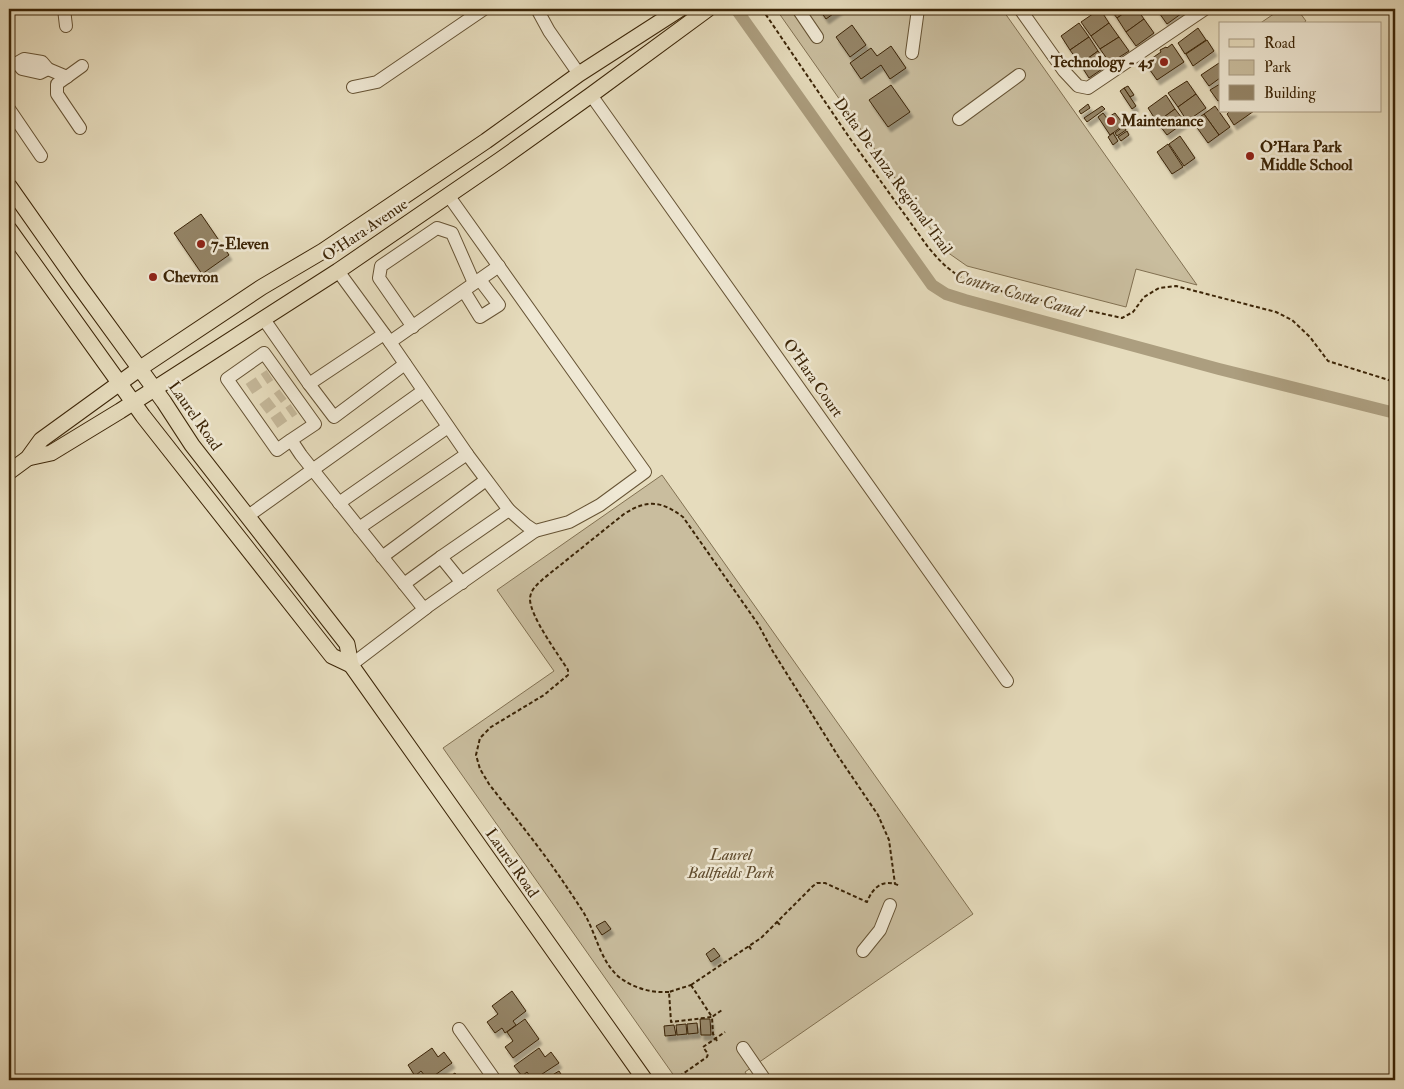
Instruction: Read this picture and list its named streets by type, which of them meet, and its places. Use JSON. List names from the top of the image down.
{
  "streets": {
    "main road": ["O'Hara Avenue", "Laurel Road"],
    "street": ["O'Hara Court"],
    "path": ["Delta De Anza Regional Trail"]
  },
  "crossings": [
    ["O'Hara Avenue", "O'Hara Court"],
    ["O'Hara Avenue", "Laurel Road"]
  ],
  "water": ["Contra Costa Canal"],
  "parks": ["Laurel Ballfields Park"],
  "places": [
    "Technology - 45",
    "Maintenance",
    "O'Hara Park Middle School",
    "7-Eleven",
    "Chevron"
  ],
  "legend": ["Road", "Park", "Building"]
}
